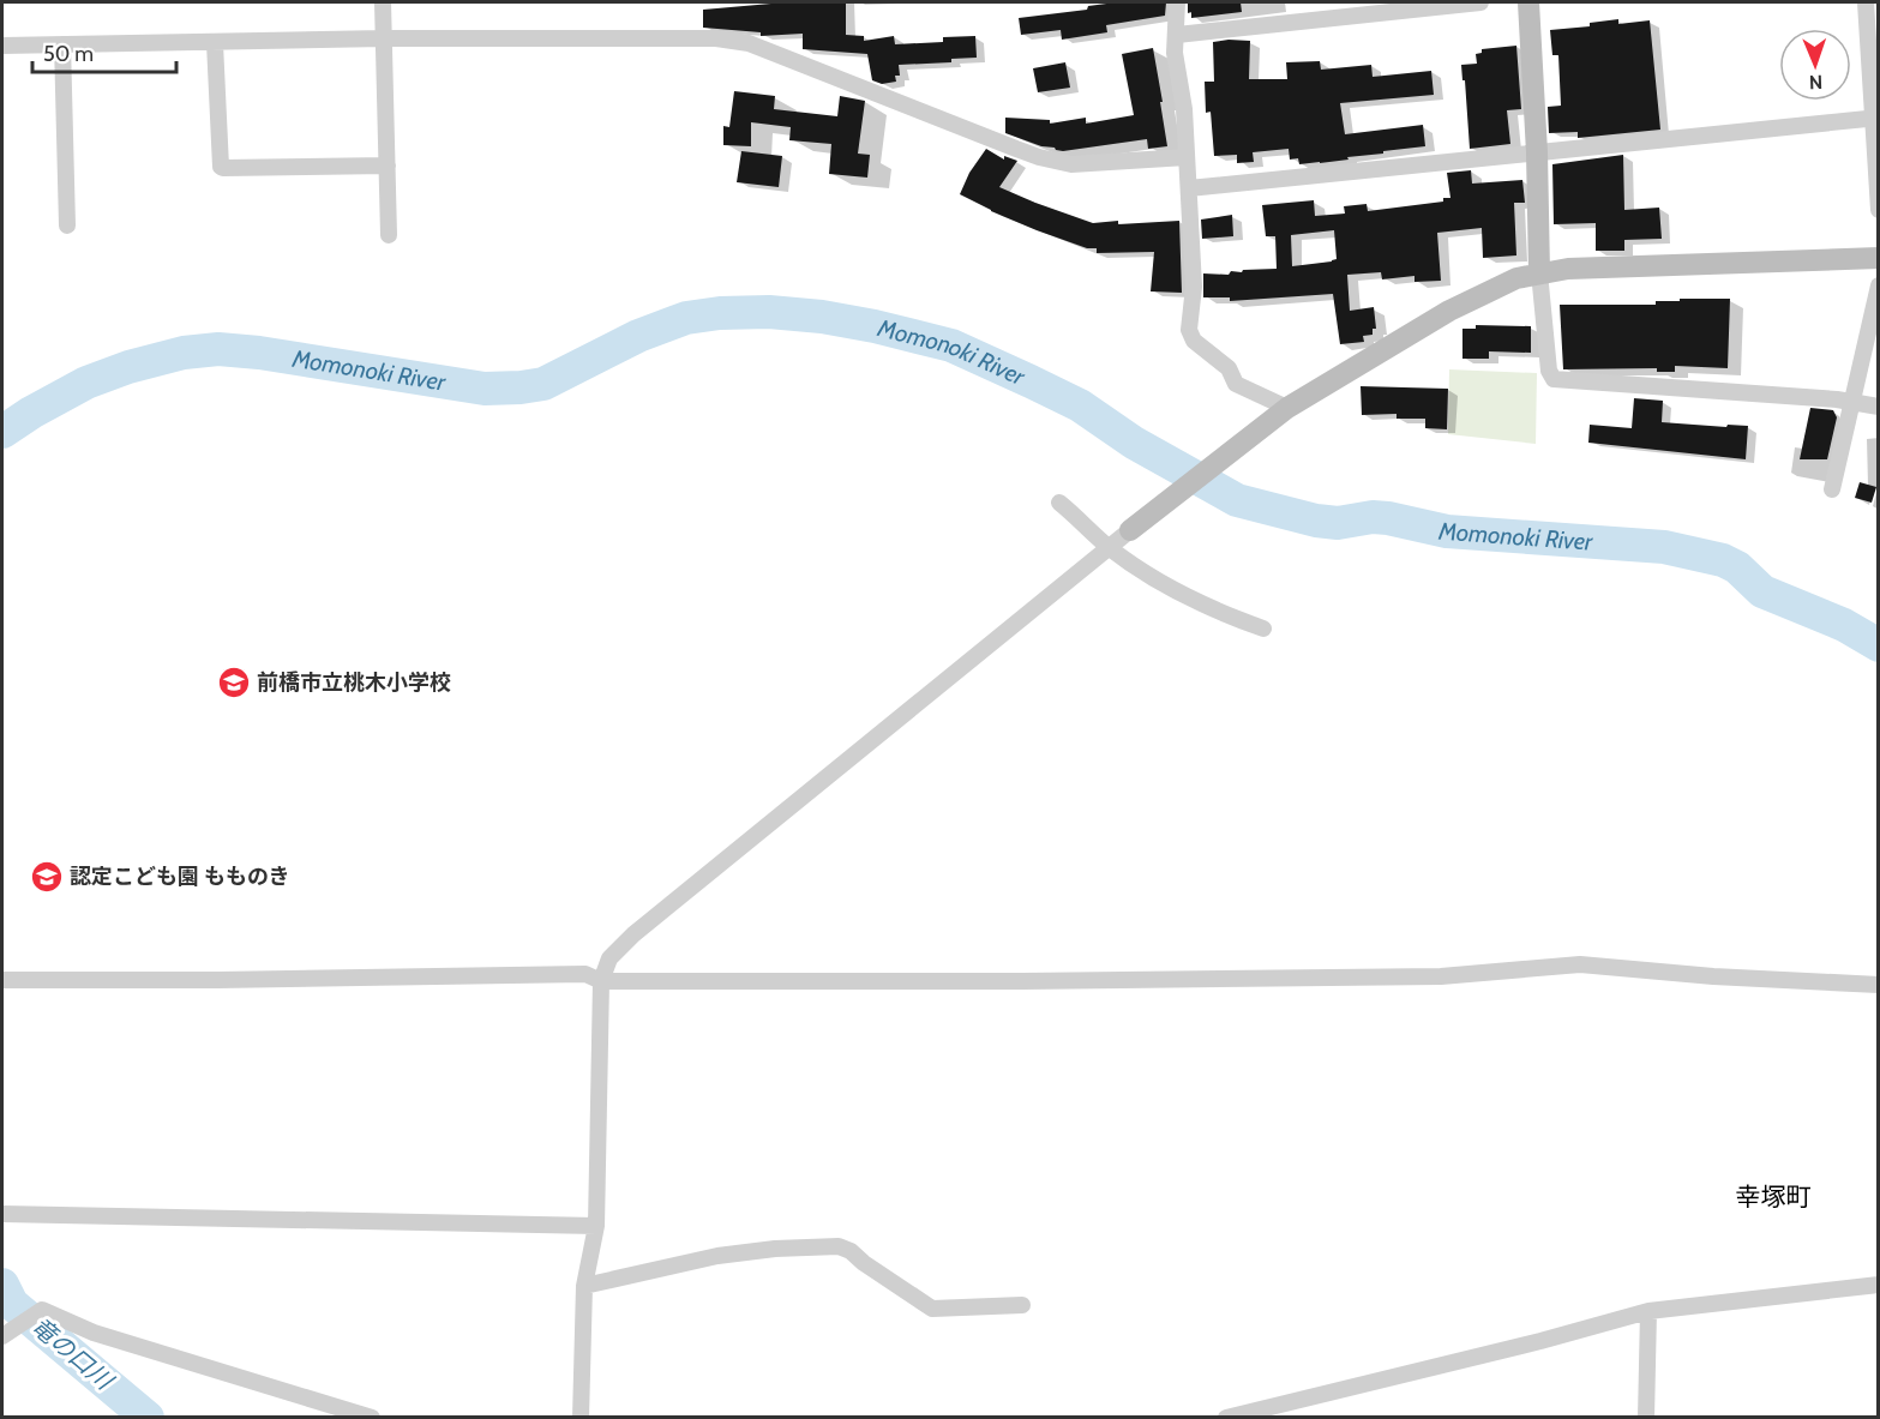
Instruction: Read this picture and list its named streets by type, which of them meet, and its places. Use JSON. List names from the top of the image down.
{
  "districts": ["幸塚町"],
  "water": ["Momonoki River", "竜の口川"],
  "places": {
    "school or university": ["前橋市立桃木小学校", "認定こども園 もものき"]
  },
  "scale_bar": "50 m",
  "north": "bottom"
}
